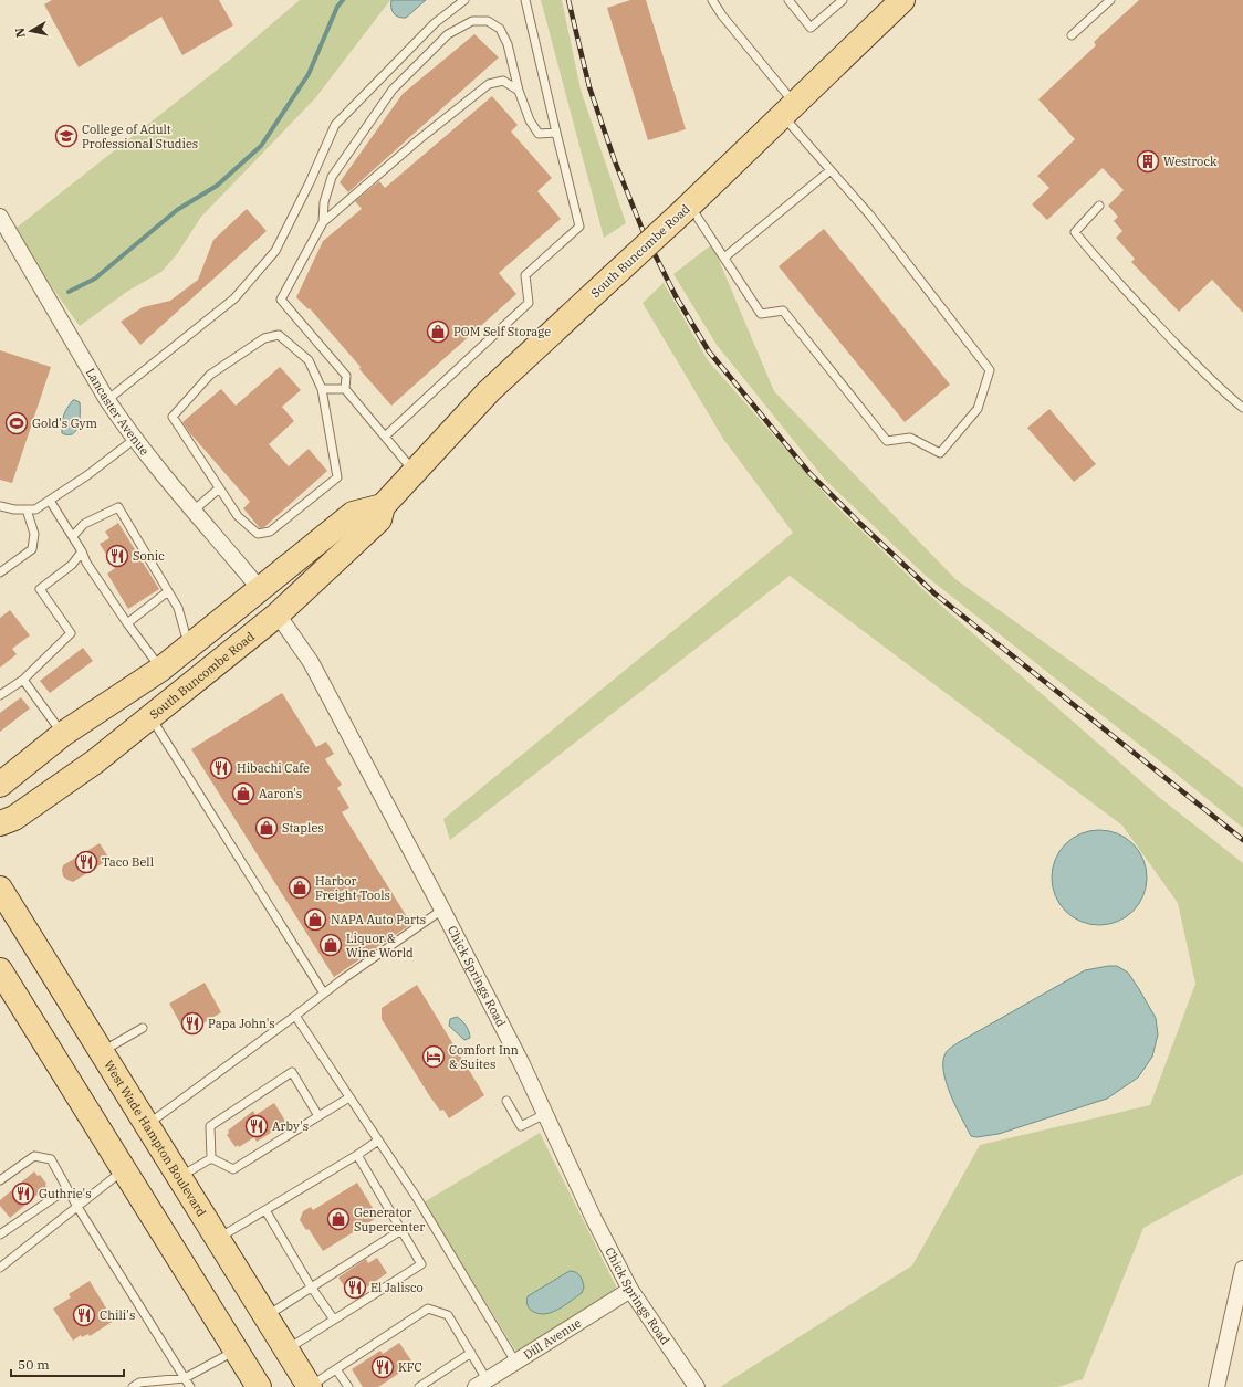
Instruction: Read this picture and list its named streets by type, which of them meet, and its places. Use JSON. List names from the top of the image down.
{
  "streets": {
    "main road": ["South Buncombe Road", "West Wade Hampton Boulevard"],
    "street": ["Lancaster Avenue", "Chick Springs Road", "Dill Avenue"]
  },
  "crossings": [
    ["South Buncombe Road", "Chick Springs Road"],
    ["Chick Springs Road", "Dill Avenue"]
  ],
  "places": {
    "school or university": ["College of Adult Professional Studies"],
    "building": ["Westrock"],
    "shop": [
      "POM Self Storage",
      "Aaron's",
      "Staples",
      "Harbor Freight Tools",
      "NAPA Auto Parts",
      "Liquor & Wine World",
      "Generator Supercenter"
    ],
    "sports": ["Gold's Gym"],
    "restaurant": [
      "Sonic",
      "Hibachi Cafe",
      "Taco Bell",
      "Papa John's",
      "Arby's",
      "Guthrie's",
      "El Jalisco",
      "Chili's",
      "KFC"
    ],
    "hotel": ["Comfort Inn & Suites"]
  },
  "scale_bar": "50 m",
  "north": "left"
}
